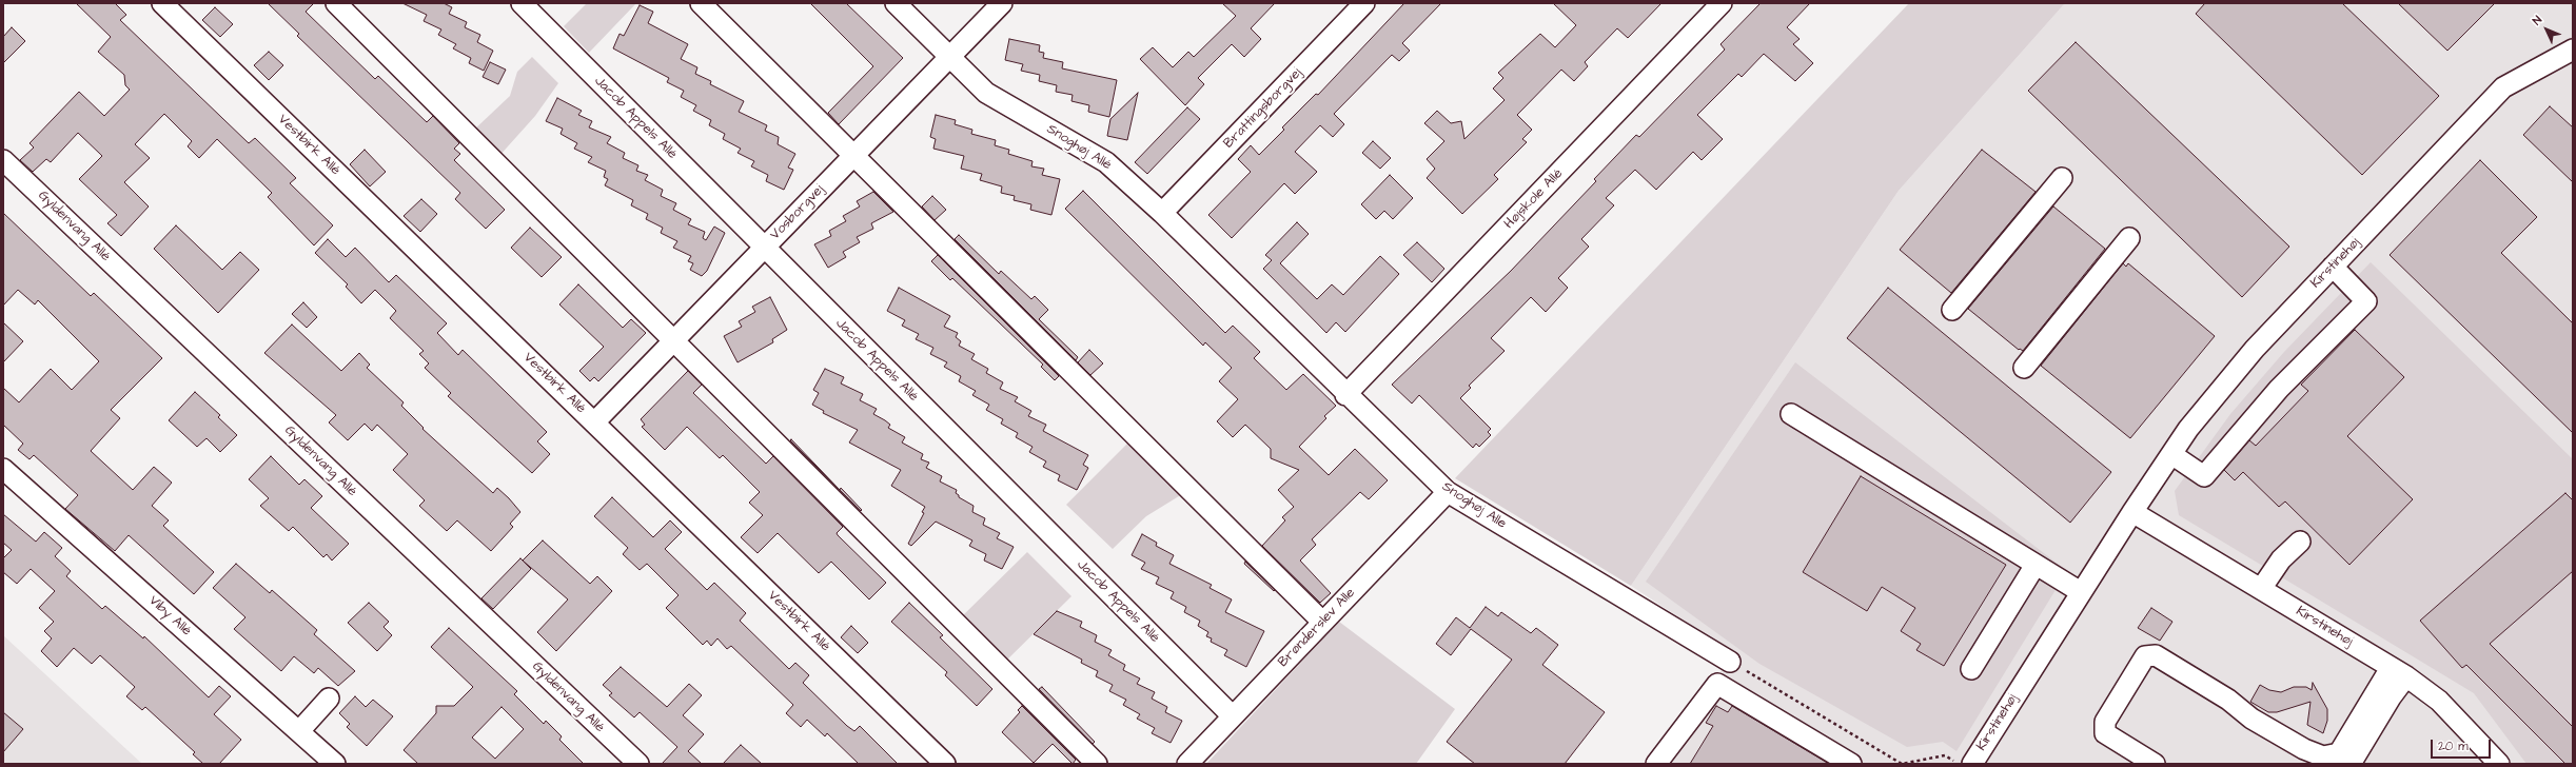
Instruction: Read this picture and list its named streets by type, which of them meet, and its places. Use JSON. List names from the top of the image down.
{
  "streets": {
    "street": [
      "Brattingsborgvej",
      "Jacob Appels Allé",
      "Vestbirk Allé",
      "Snoghøj Allé",
      "Højskole Allé",
      "Vosborgvej",
      "Gyldenvang Allé",
      "Kirstinehøj",
      "Snoghøj Alle",
      "Viby Allé",
      "Brønderslev Alle"
    ]
  },
  "crossings": [
    ["Brattingsborgvej", "Snoghøj Allé"],
    ["Jacob Appels Allé", "Vosborgvej"],
    ["Jacob Appels Allé", "Brønderslev Alle"],
    ["Vestbirk Allé", "Vosborgvej"],
    ["Snoghøj Allé", "Vosborgvej"],
    ["Snoghøj Allé", "Snoghøj Alle"],
    ["Højskole Allé", "Snoghøj Alle"],
    ["Snoghøj Alle", "Brønderslev Alle"]
  ],
  "scale_bar": "20 m",
  "north": "top left"
}
